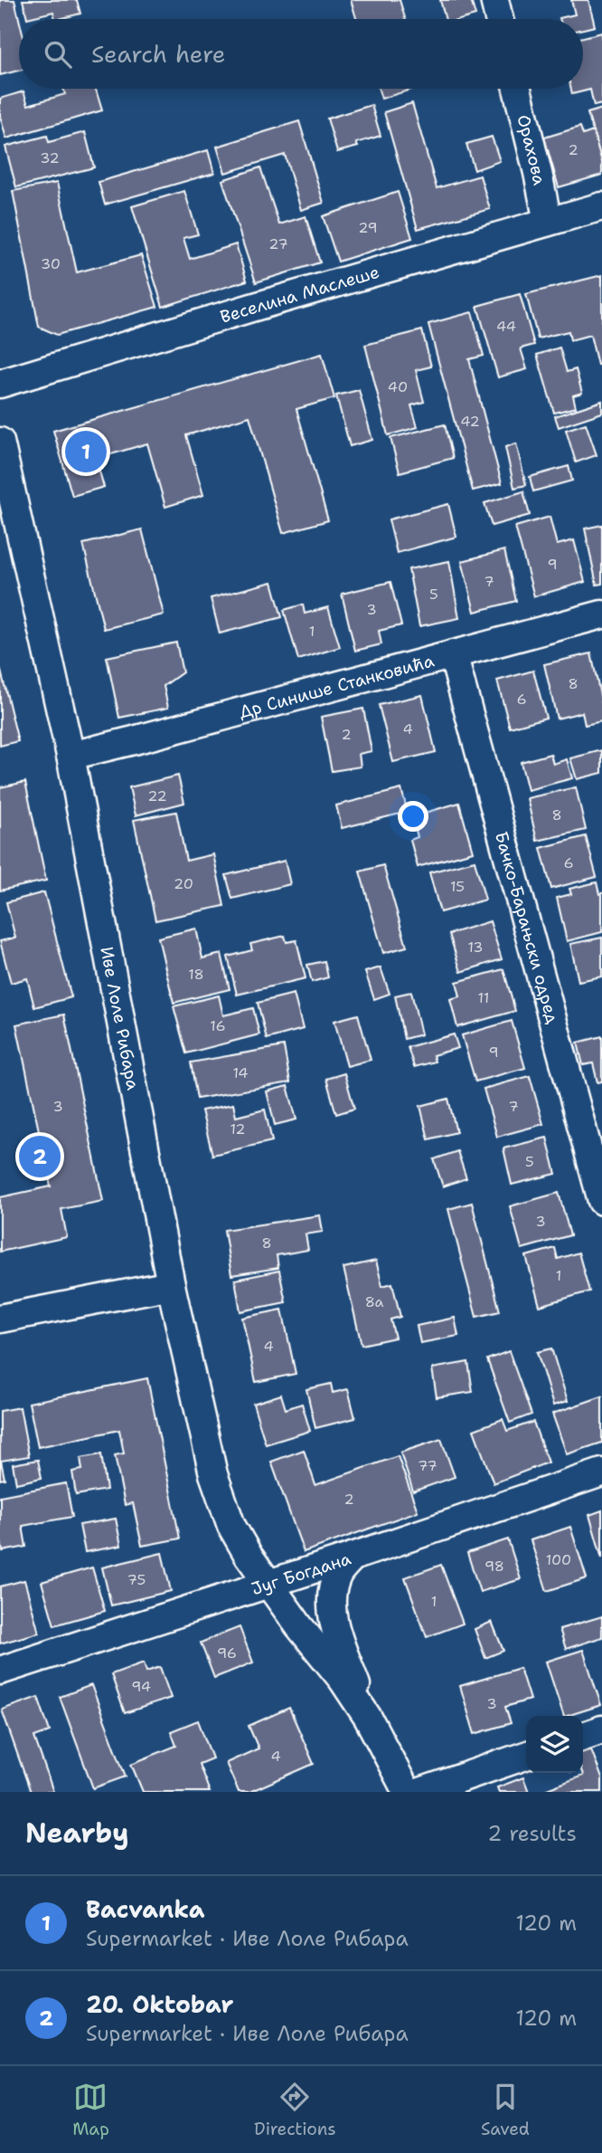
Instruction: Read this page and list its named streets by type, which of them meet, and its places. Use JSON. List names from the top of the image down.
{
  "streets": {
    "street": [
      "Орахова",
      "Веселина Маслеше",
      "Др Синише Станковића",
      "Бачко-Барањски одред",
      "Иве Лоле Рибара",
      "Југ Богдана"
    ]
  },
  "crossings": [
    ["Орахова", "Веселина Маслеше"],
    ["Др Синише Станковића", "Бачко-Барањски одред"],
    ["Др Синише Станковића", "Иве Лоле Рибара"],
    ["Иве Лоле Рибара", "Југ Богдана"]
  ],
  "house_numbers": [
    "2",
    "32",
    "29",
    "27",
    "30",
    "44",
    "40",
    "42",
    "9",
    "7",
    "5",
    "3",
    "1",
    "8",
    "6",
    "4",
    "2",
    "22",
    "8",
    "6",
    "20",
    "15",
    "13",
    "18",
    "11",
    "16",
    "9",
    "14",
    "3",
    "7",
    "12",
    "5",
    "3",
    "8",
    "1",
    "8a",
    "4",
    "77",
    "2",
    "100",
    "98",
    "75",
    "1",
    "96",
    "94",
    "3",
    "4"
  ],
  "page": {
    "search": "Search here",
    "pins": ["1", "2"],
    "heading": ["Nearby", "2 results"],
    "list": [
      {
        "mark": "1",
        "name": "Bacvanka",
        "note": "Supermarket · Иве Лоле Рибара",
        "value": "120 m"
      },
      {
        "mark": "2",
        "name": "20. Oktobar",
        "note": "Supermarket · Иве Лоле Рибара",
        "value": "120 m"
      }
    ],
    "nav": ["Map", "Directions", "Saved"]
  }
}
